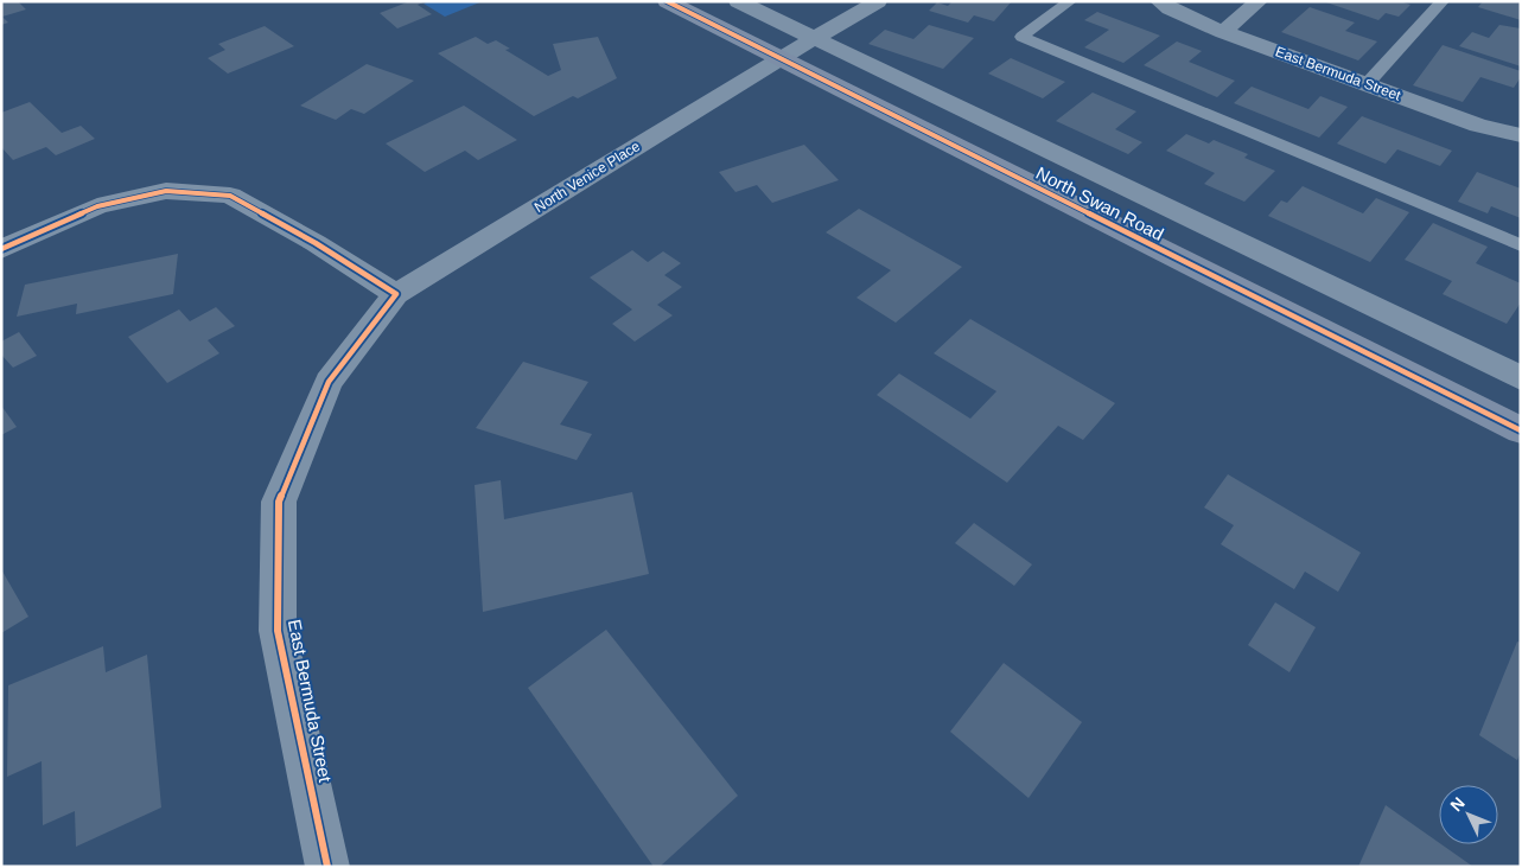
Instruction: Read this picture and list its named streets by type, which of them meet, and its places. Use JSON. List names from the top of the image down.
{
  "streets": {
    "main road": ["North Swan Road"],
    "street": ["East Bermuda Street", "North Venice Place"]
  },
  "crossings": [
    ["East Bermuda Street", "North Venice Place"],
    ["North Venice Place", "North Swan Road"]
  ],
  "north": "top left"
}
